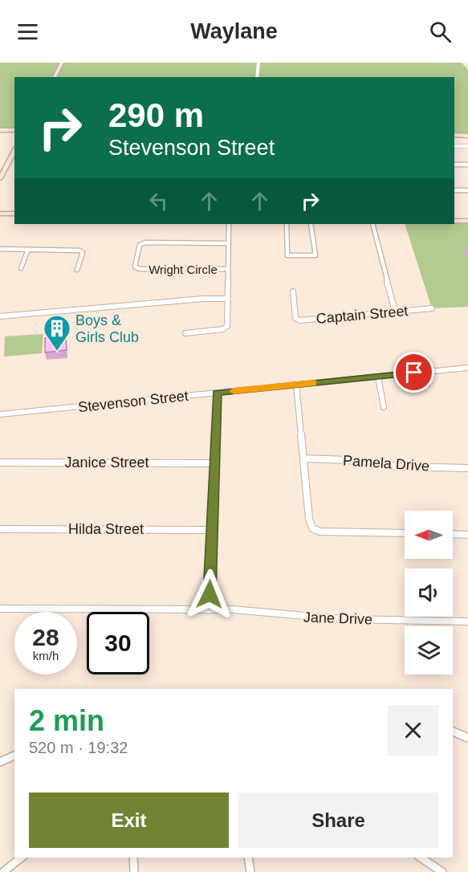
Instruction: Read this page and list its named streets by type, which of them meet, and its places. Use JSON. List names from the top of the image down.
{
  "streets": {
    "street": [
      "Wright Circle",
      "Captain Street",
      "Stevenson Street",
      "Janice Street",
      "Pamela Drive",
      "Hilda Street",
      "Jane Drive"
    ]
  },
  "places": {
    "building": ["Boys & Girls Club"]
  },
  "north": "left",
  "page": {
    "header": "Waylane",
    "turn": ["290 m", "Stevenson Street"],
    "speed": "28 km/h",
    "limit": "30",
    "heading": ["2 min", "520 m · 19:32"],
    "buttons": ["Exit", "Share"]
  }
}
